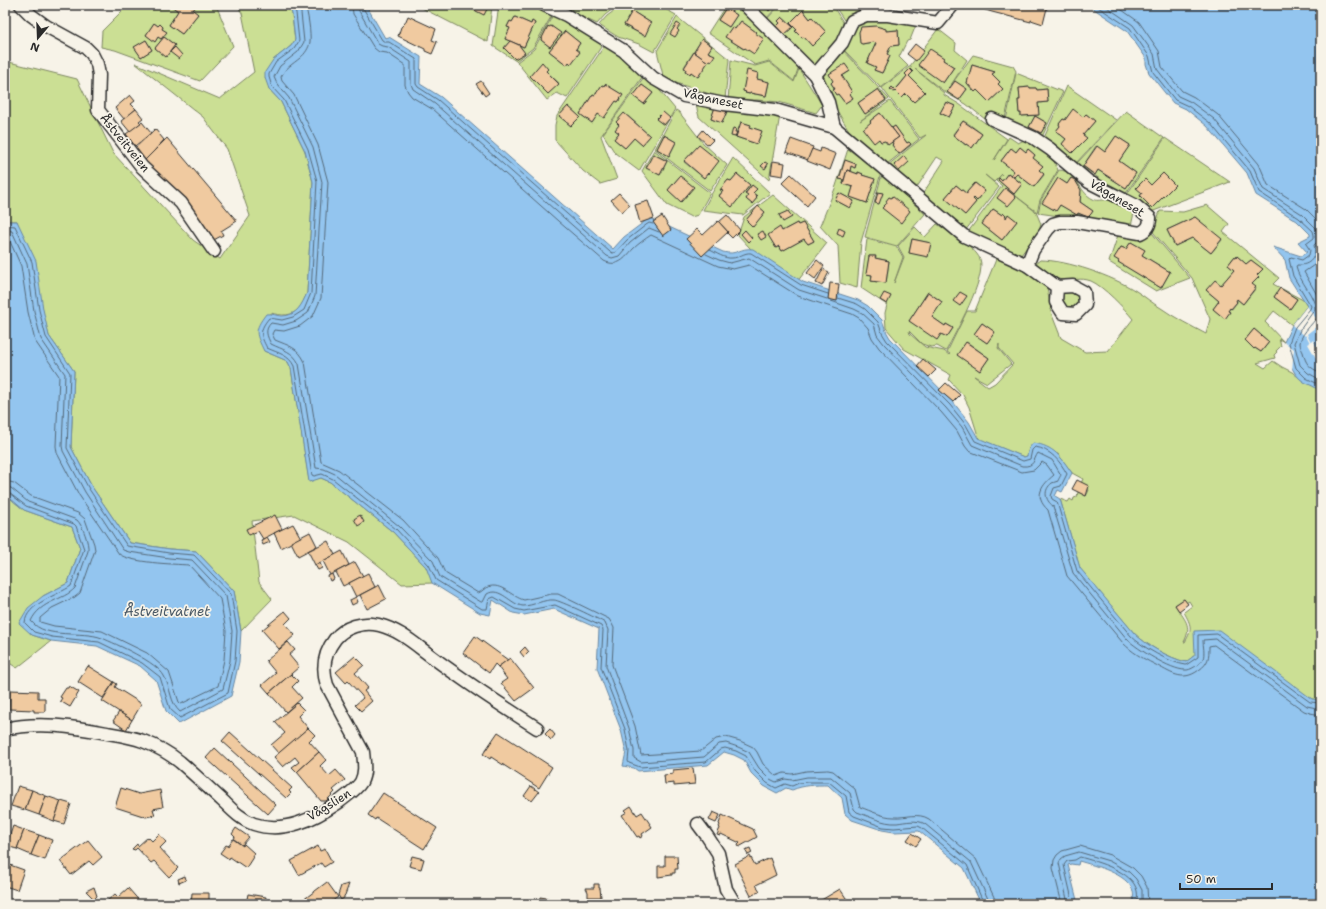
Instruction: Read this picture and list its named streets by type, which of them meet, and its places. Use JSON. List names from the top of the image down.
{
  "streets": {
    "street": ["Våganeset", "Åstveitveien", "Vågslien"]
  },
  "water": ["Åstveitvatnet"],
  "scale_bar": "50 m",
  "north": "bottom"
}
